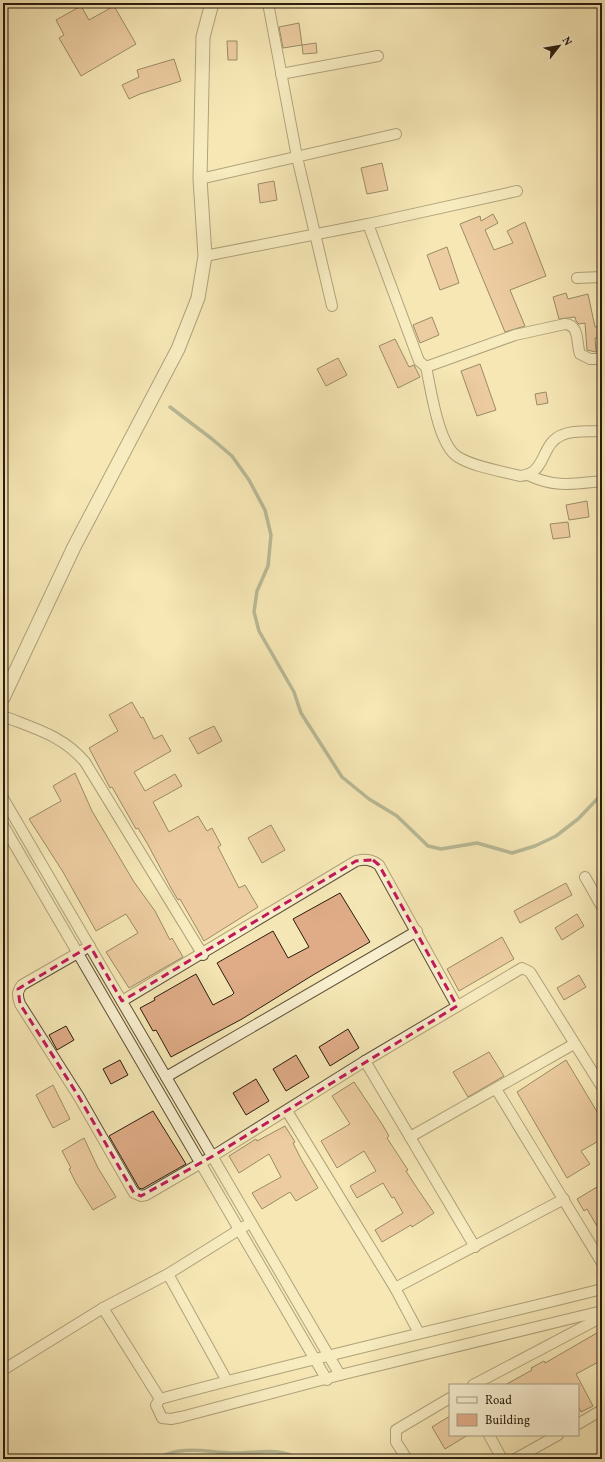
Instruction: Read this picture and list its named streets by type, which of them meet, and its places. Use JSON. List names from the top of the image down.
{
  "legend": ["Road", "Building"],
  "north": "top right"
}
